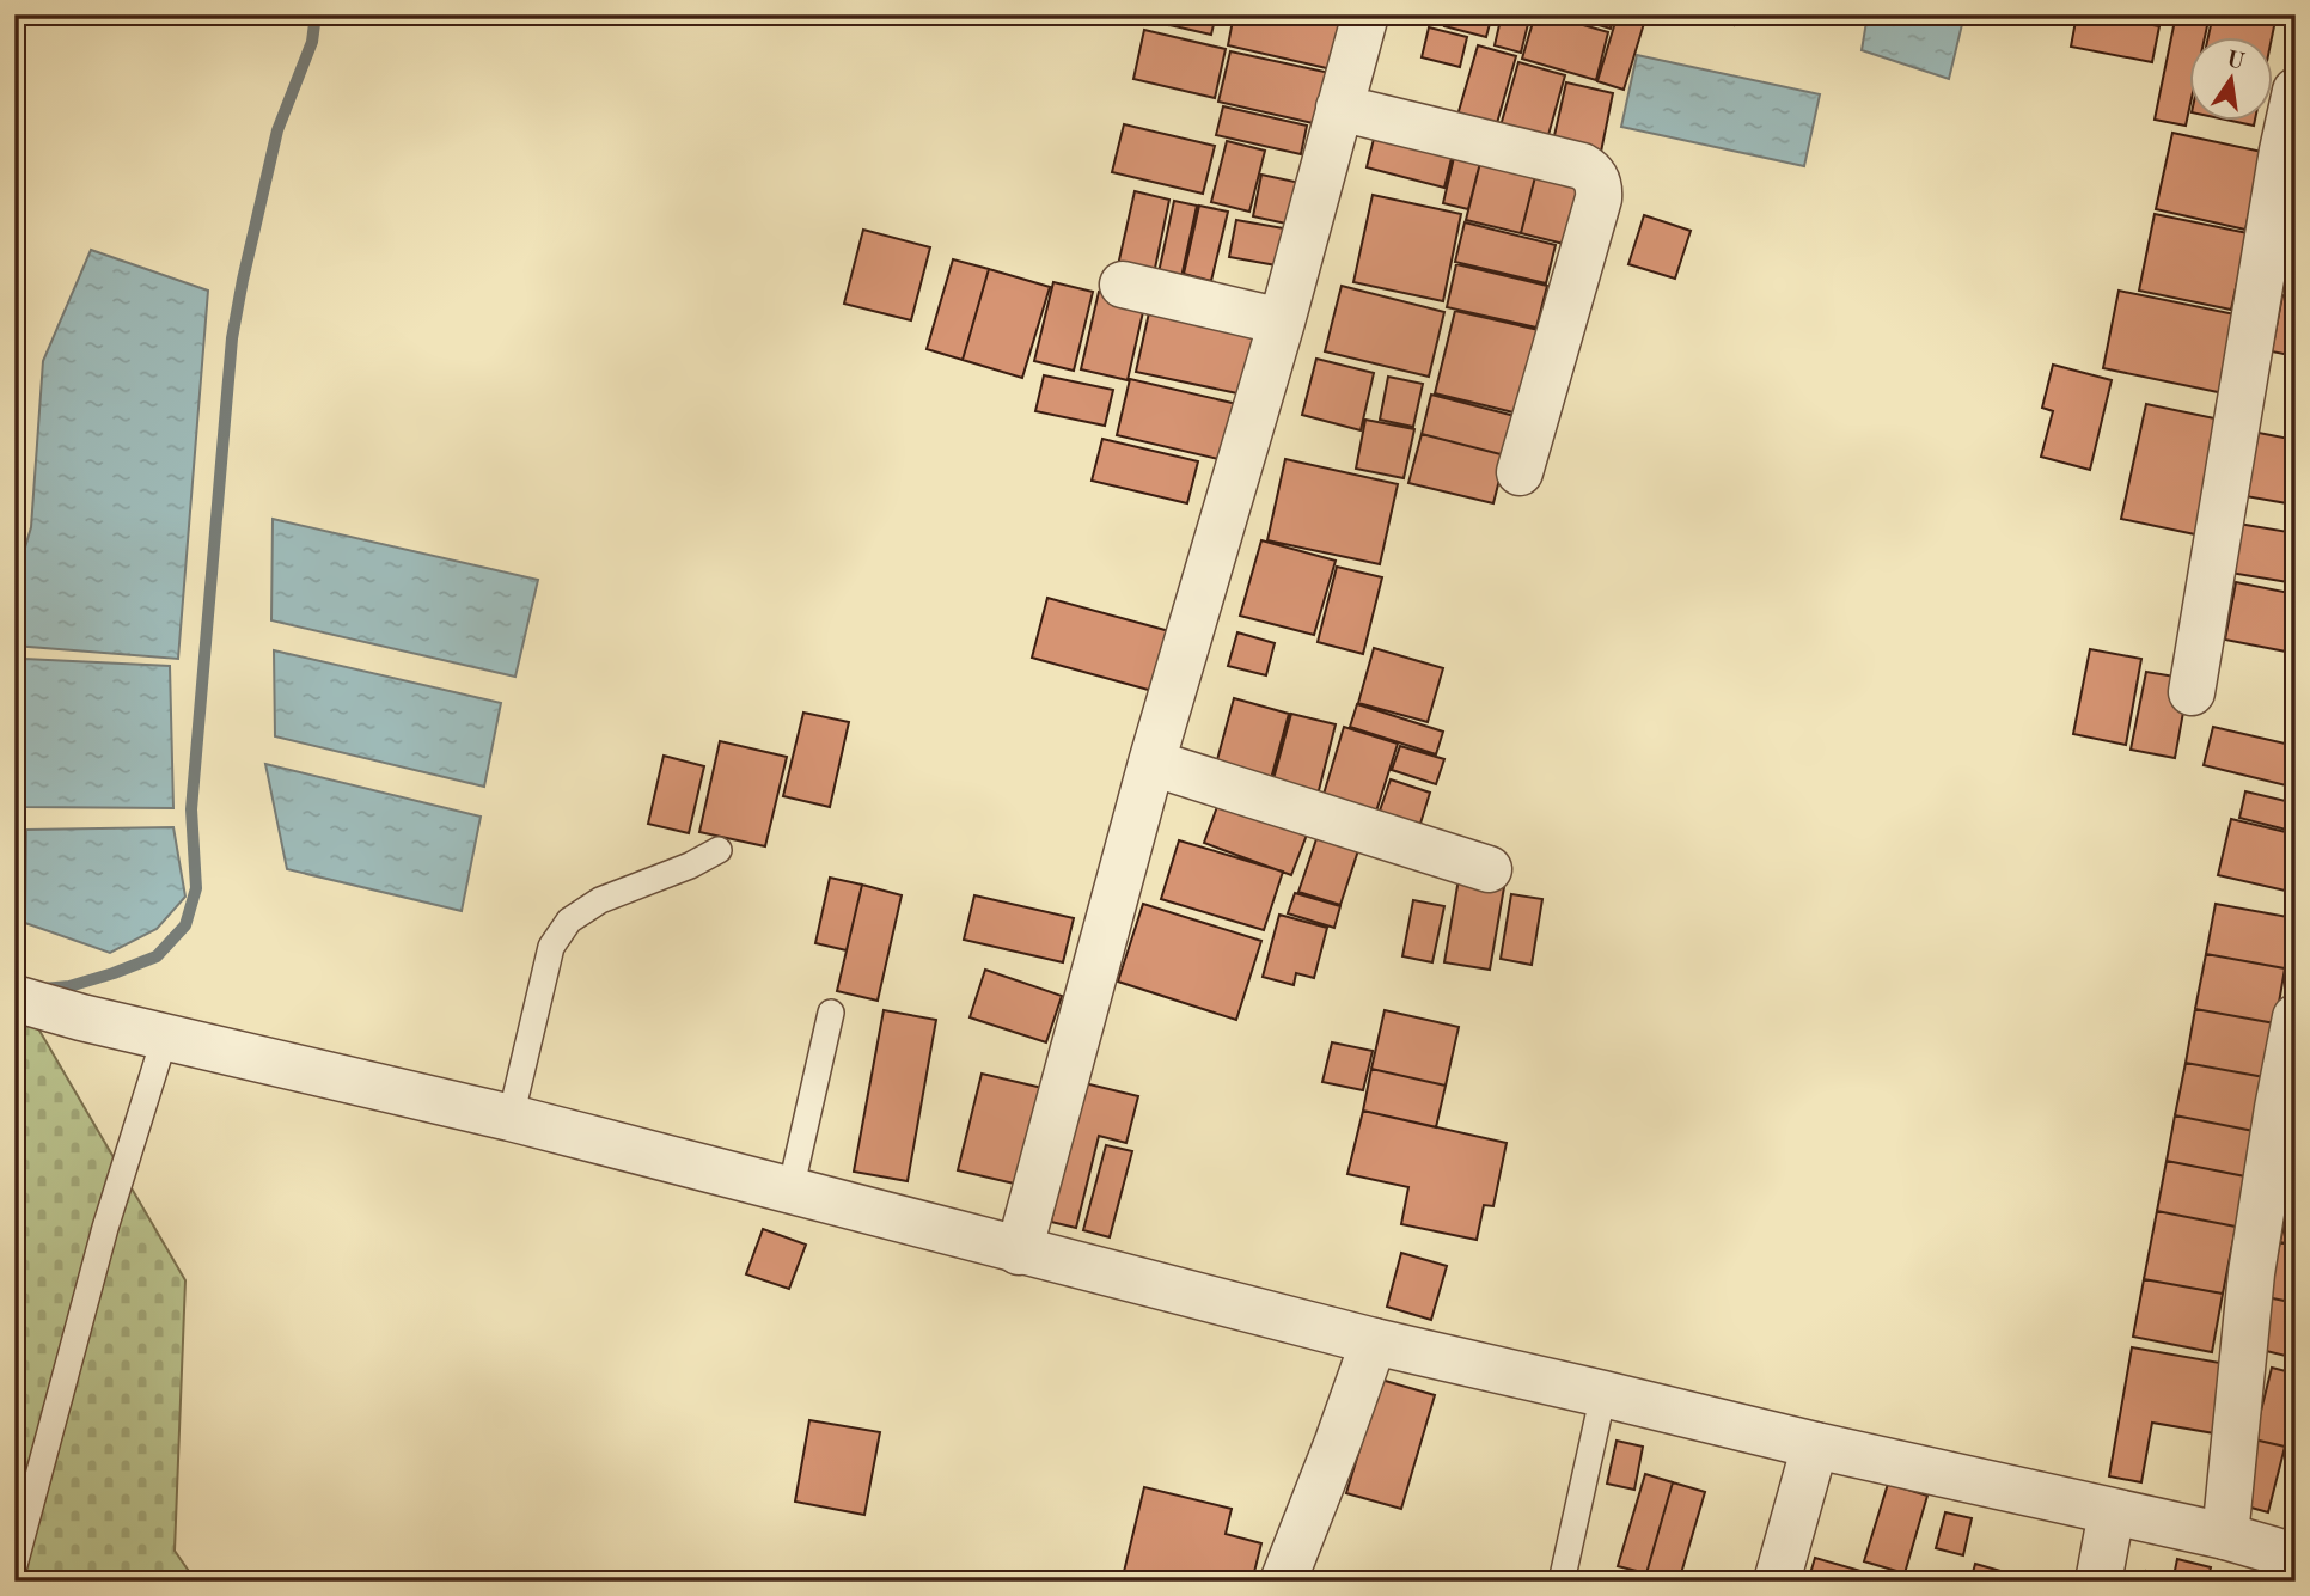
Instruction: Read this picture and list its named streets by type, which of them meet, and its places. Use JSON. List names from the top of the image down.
{
  "north": "top"
}
